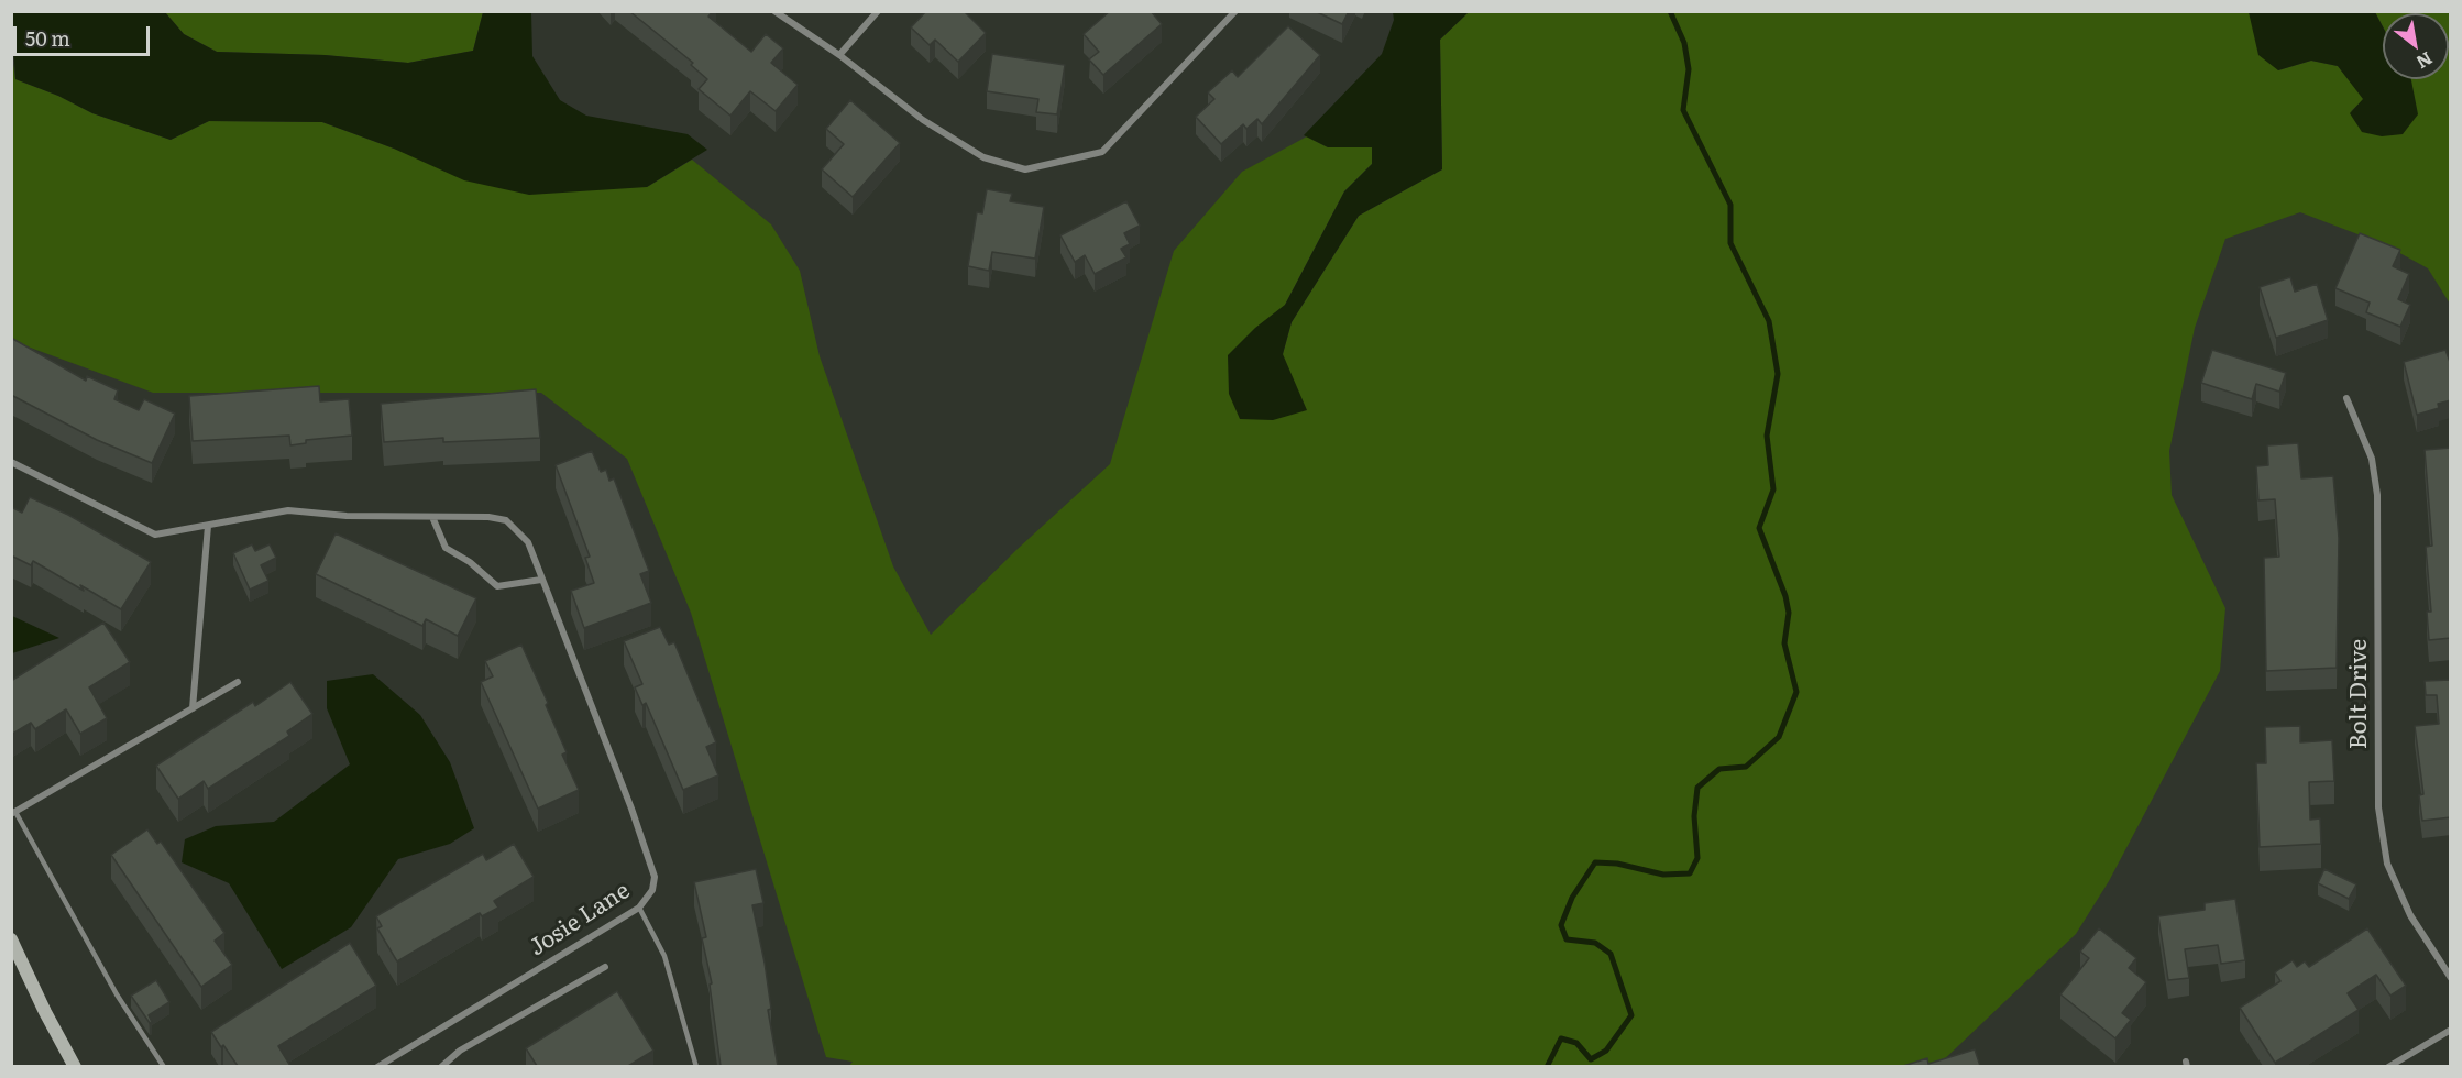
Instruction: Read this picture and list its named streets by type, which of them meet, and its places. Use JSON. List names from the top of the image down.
{
  "streets": {
    "street": ["Bolt Drive", "Josie Lane"]
  },
  "scale_bar": "50 m",
  "north": "bottom right"
}
